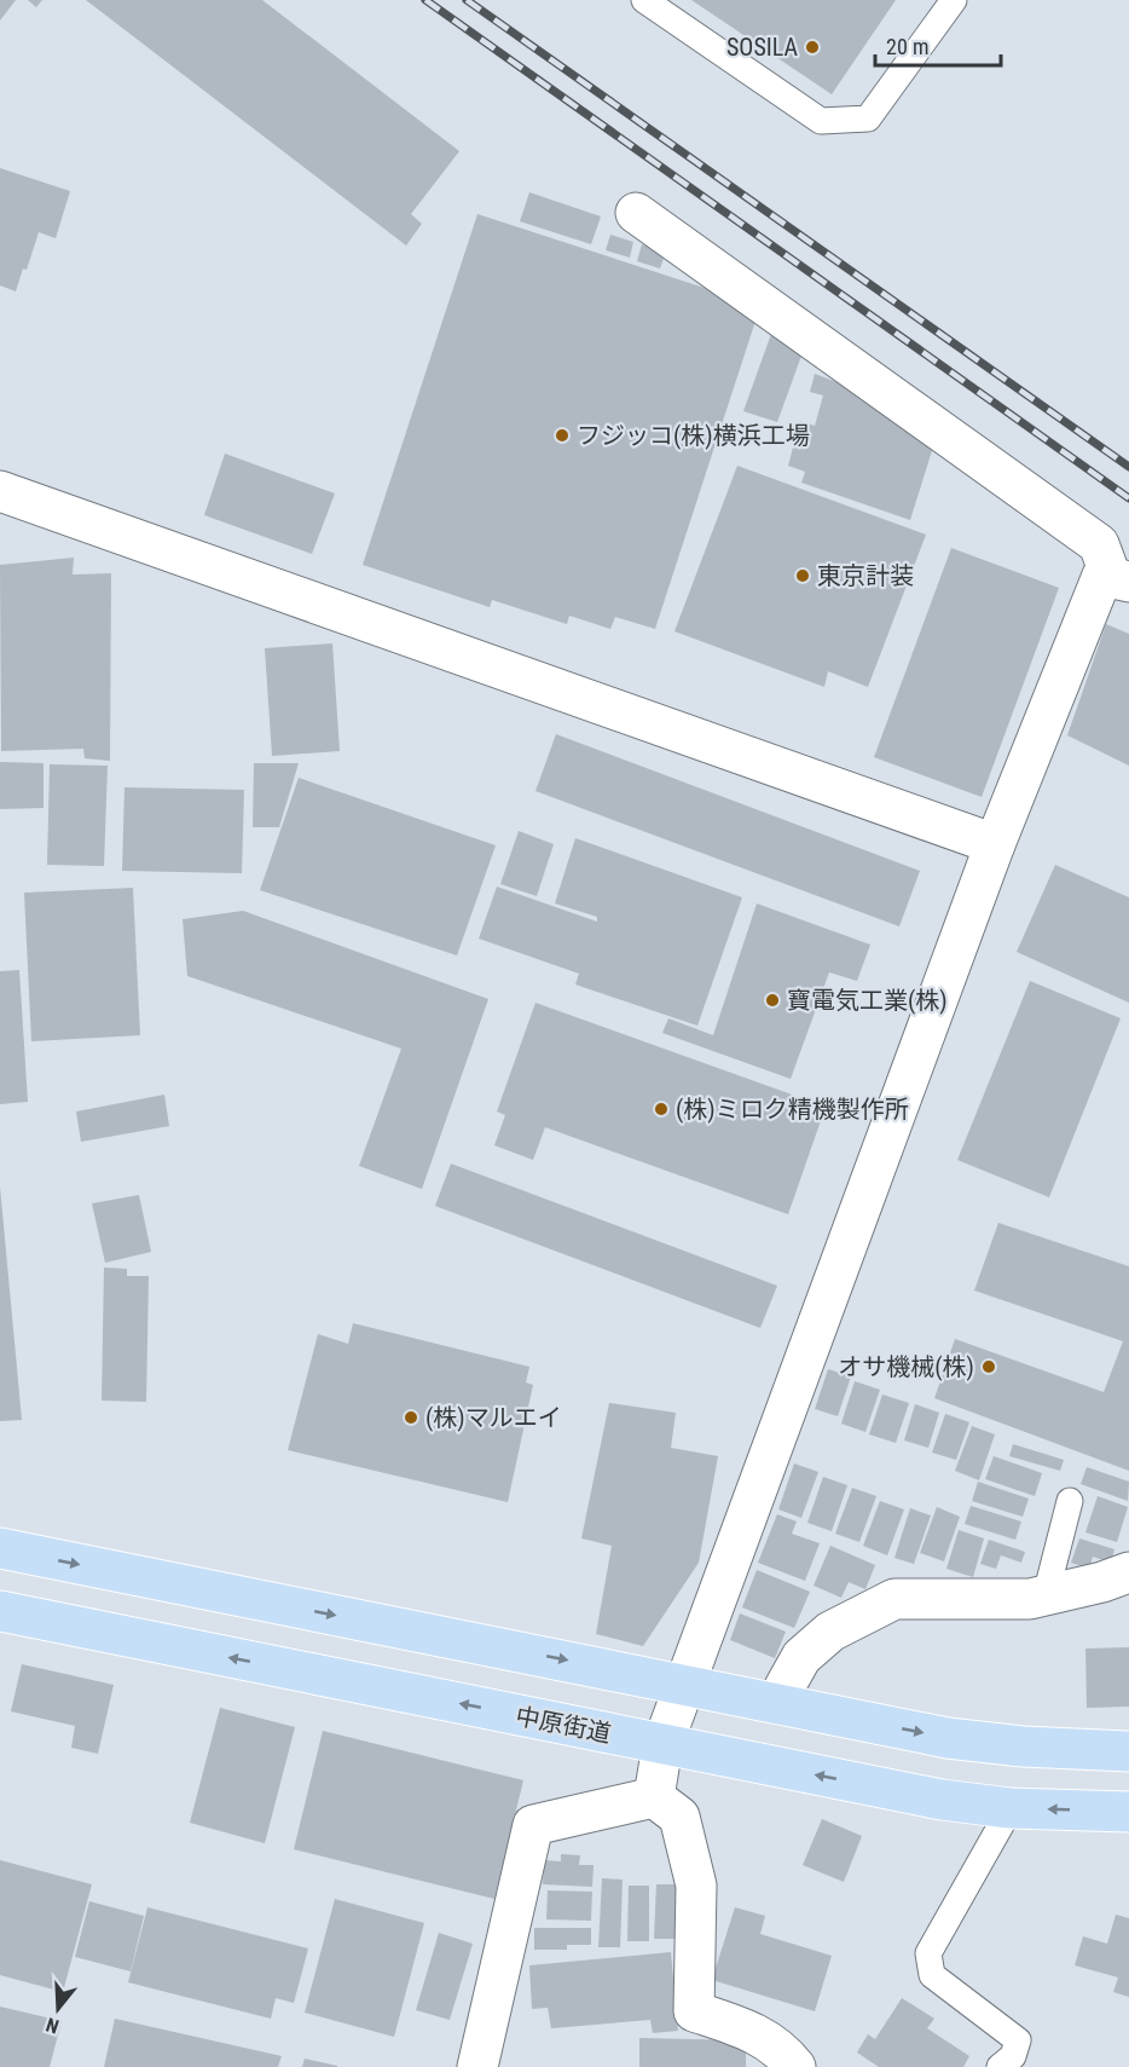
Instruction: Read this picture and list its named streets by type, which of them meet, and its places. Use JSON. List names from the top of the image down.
{
  "streets": {
    "main road": ["中原街道"]
  },
  "places": [
    "SOSILA",
    "フジッコ(株)横浜工場",
    "東京計装",
    "寶電気工業(株)",
    "(株)ミロク精機製作所",
    "オサ機械(株)",
    "(株)マルエイ"
  ],
  "scale_bar": "20 m",
  "north": "bottom"
}
